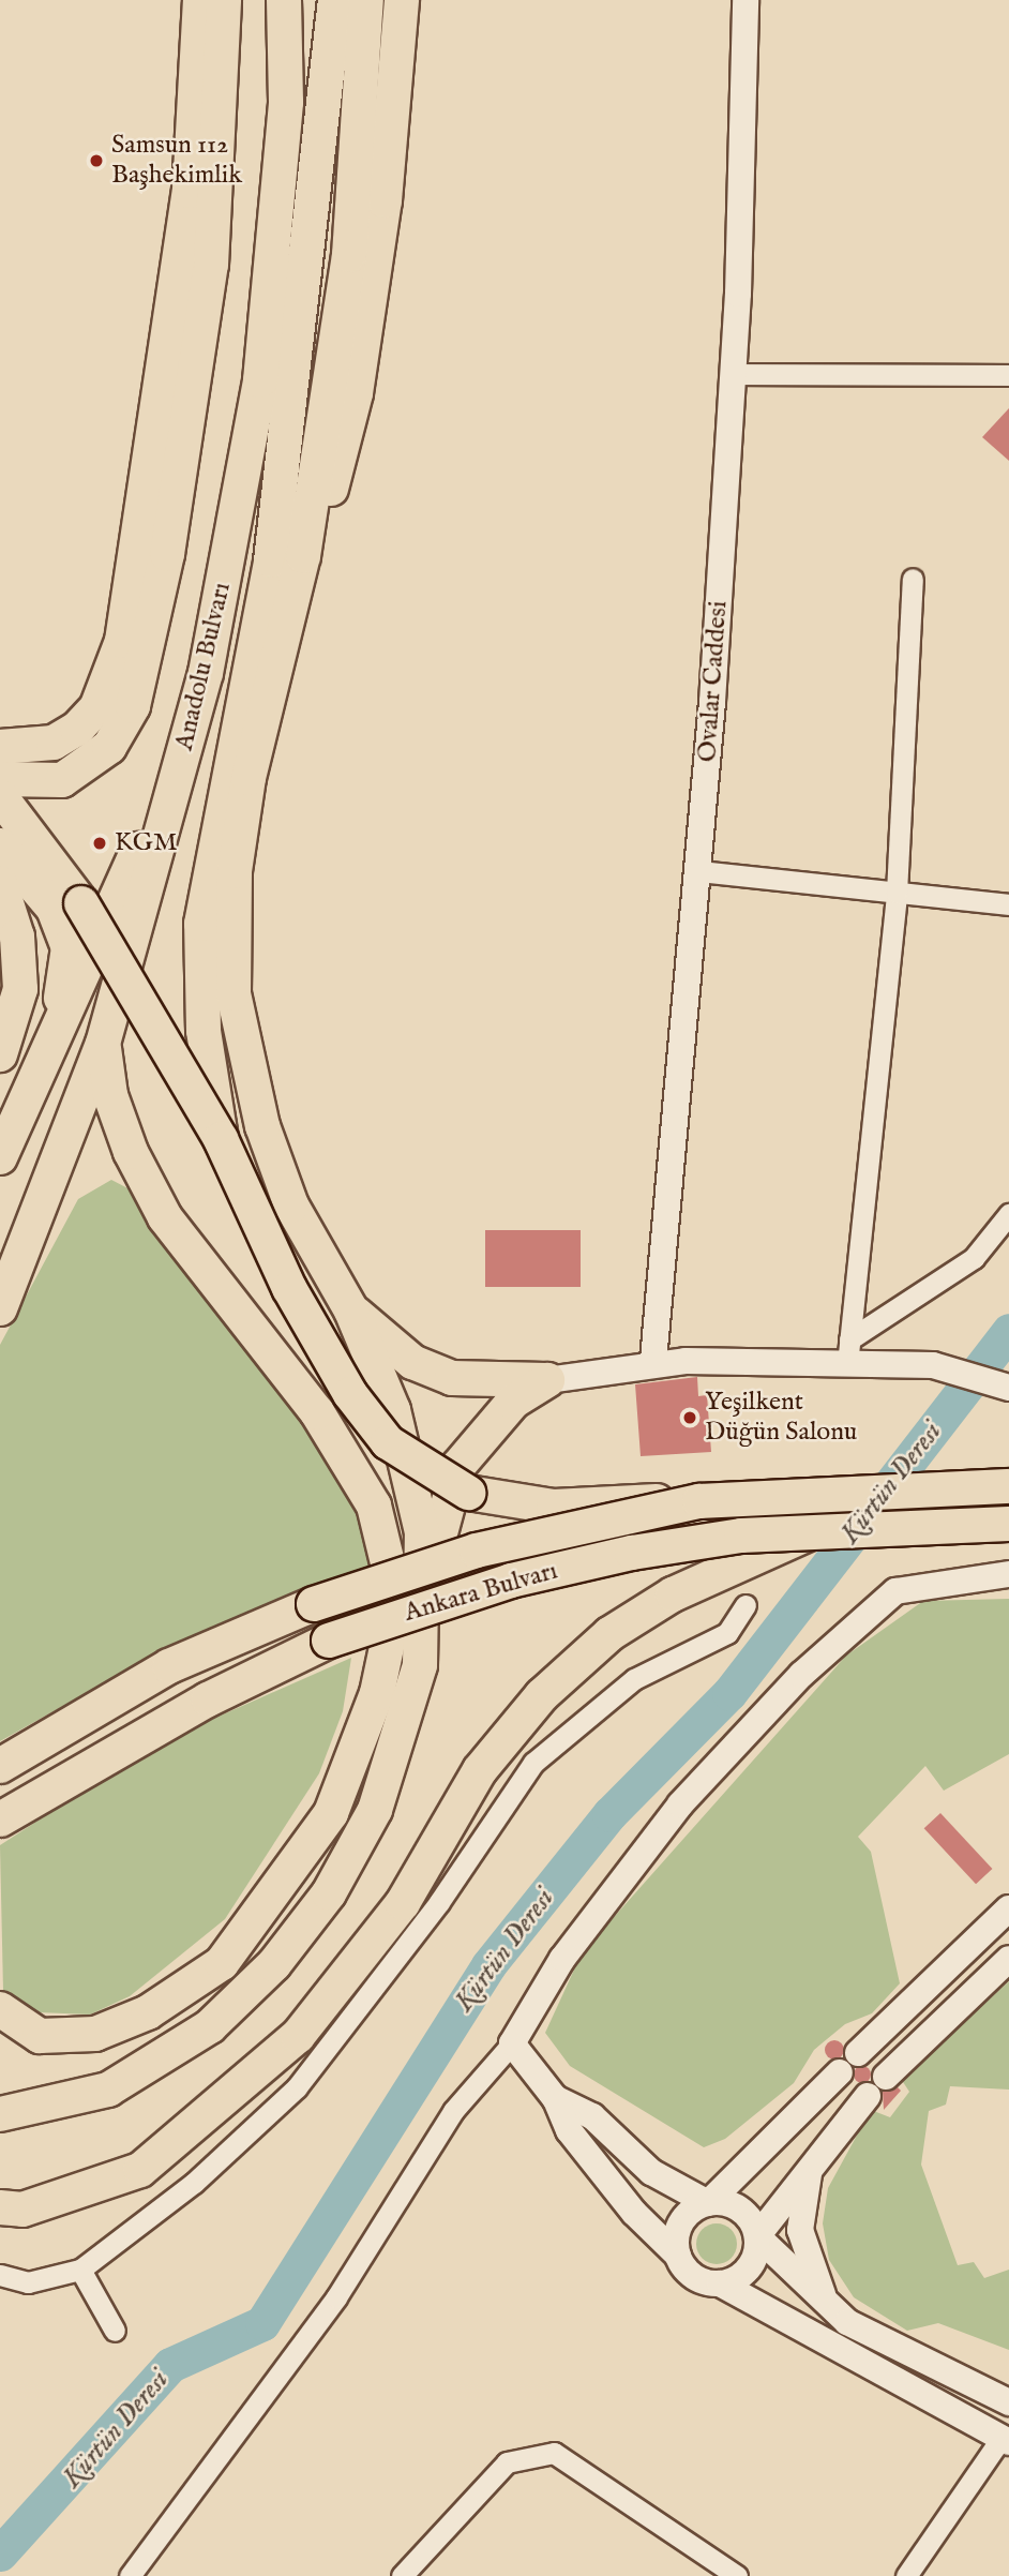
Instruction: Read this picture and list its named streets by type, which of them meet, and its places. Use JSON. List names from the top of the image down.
{
  "streets": {
    "highway": ["Anadolu Bulvarı", "Ankara Bulvarı"],
    "street": ["Ovalar Caddesi"]
  },
  "water": ["Kürtün Deresi"],
  "places": ["Samsun 112 Başhekimlik", "KGM", "Yeşilkent Düğün Salonu"]
}
